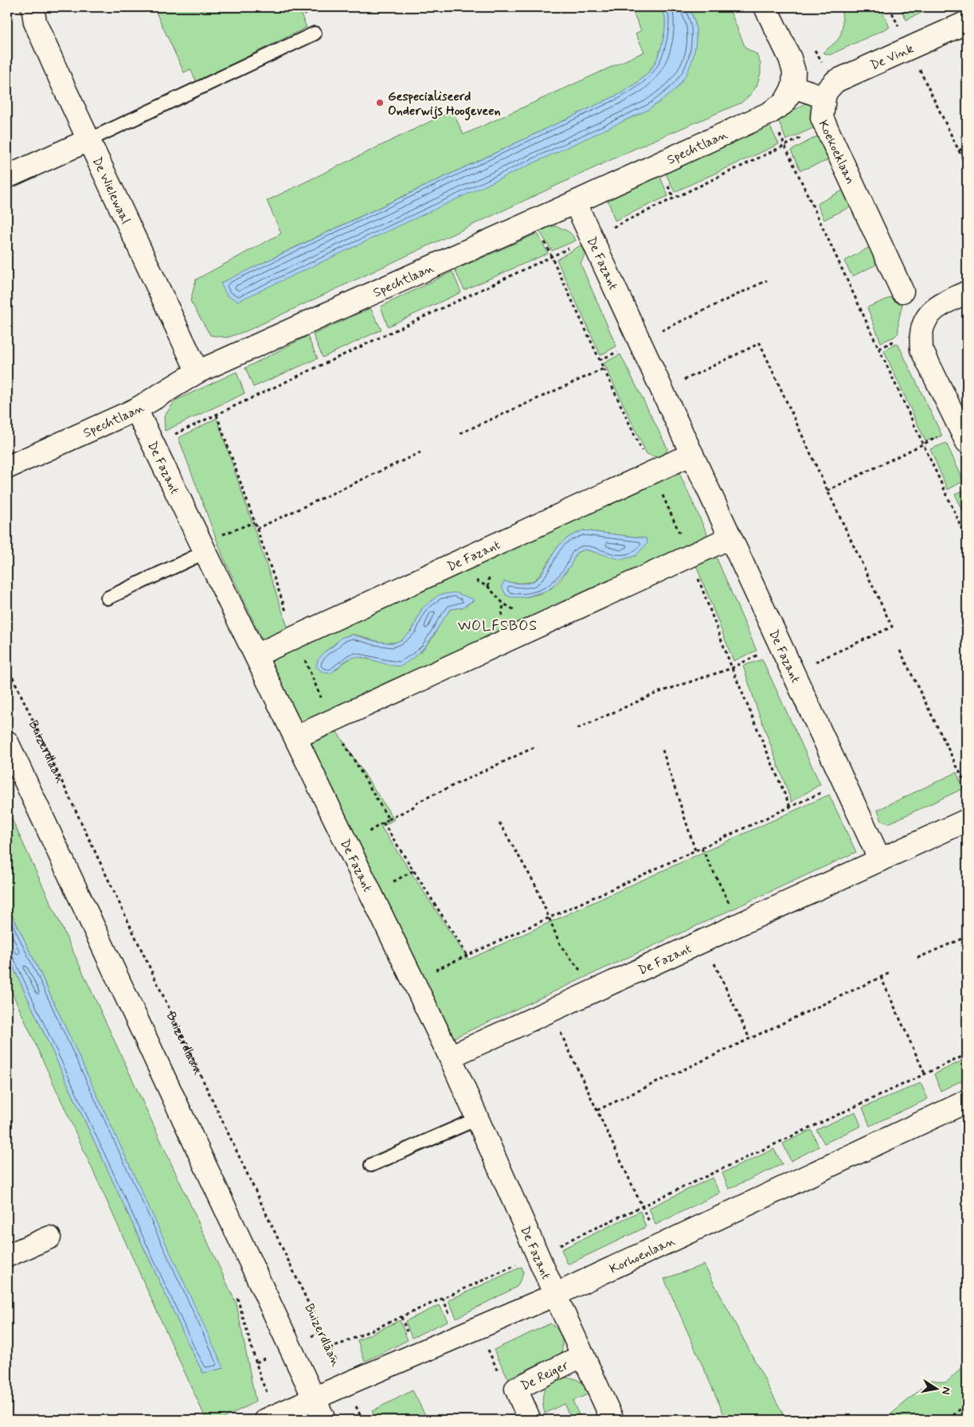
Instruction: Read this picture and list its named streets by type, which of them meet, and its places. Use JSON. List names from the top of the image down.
{
  "streets": {
    "street": [
      "De Vink",
      "Spechtlaan",
      "Koekoeklaan",
      "De Wielewaal",
      "De Fazant",
      "Korhoenlaan",
      "De Reiger"
    ],
    "path": ["Buizerdlaan"]
  },
  "crossings": [
    ["De Vink", "Koekoeklaan"],
    ["Spechtlaan", "De Wielewaal"],
    ["Spechtlaan", "De Fazant"],
    ["De Fazant", "Korhoenlaan"],
    ["De Fazant", "De Reiger"],
    ["Buizerdlaan", "Korhoenlaan"],
    ["Korhoenlaan", "De Reiger"]
  ],
  "districts": ["WOLFSBOS"],
  "places": ["Gespecialiseerd Onderwijs Hoogeveen"],
  "north": "right"
}
